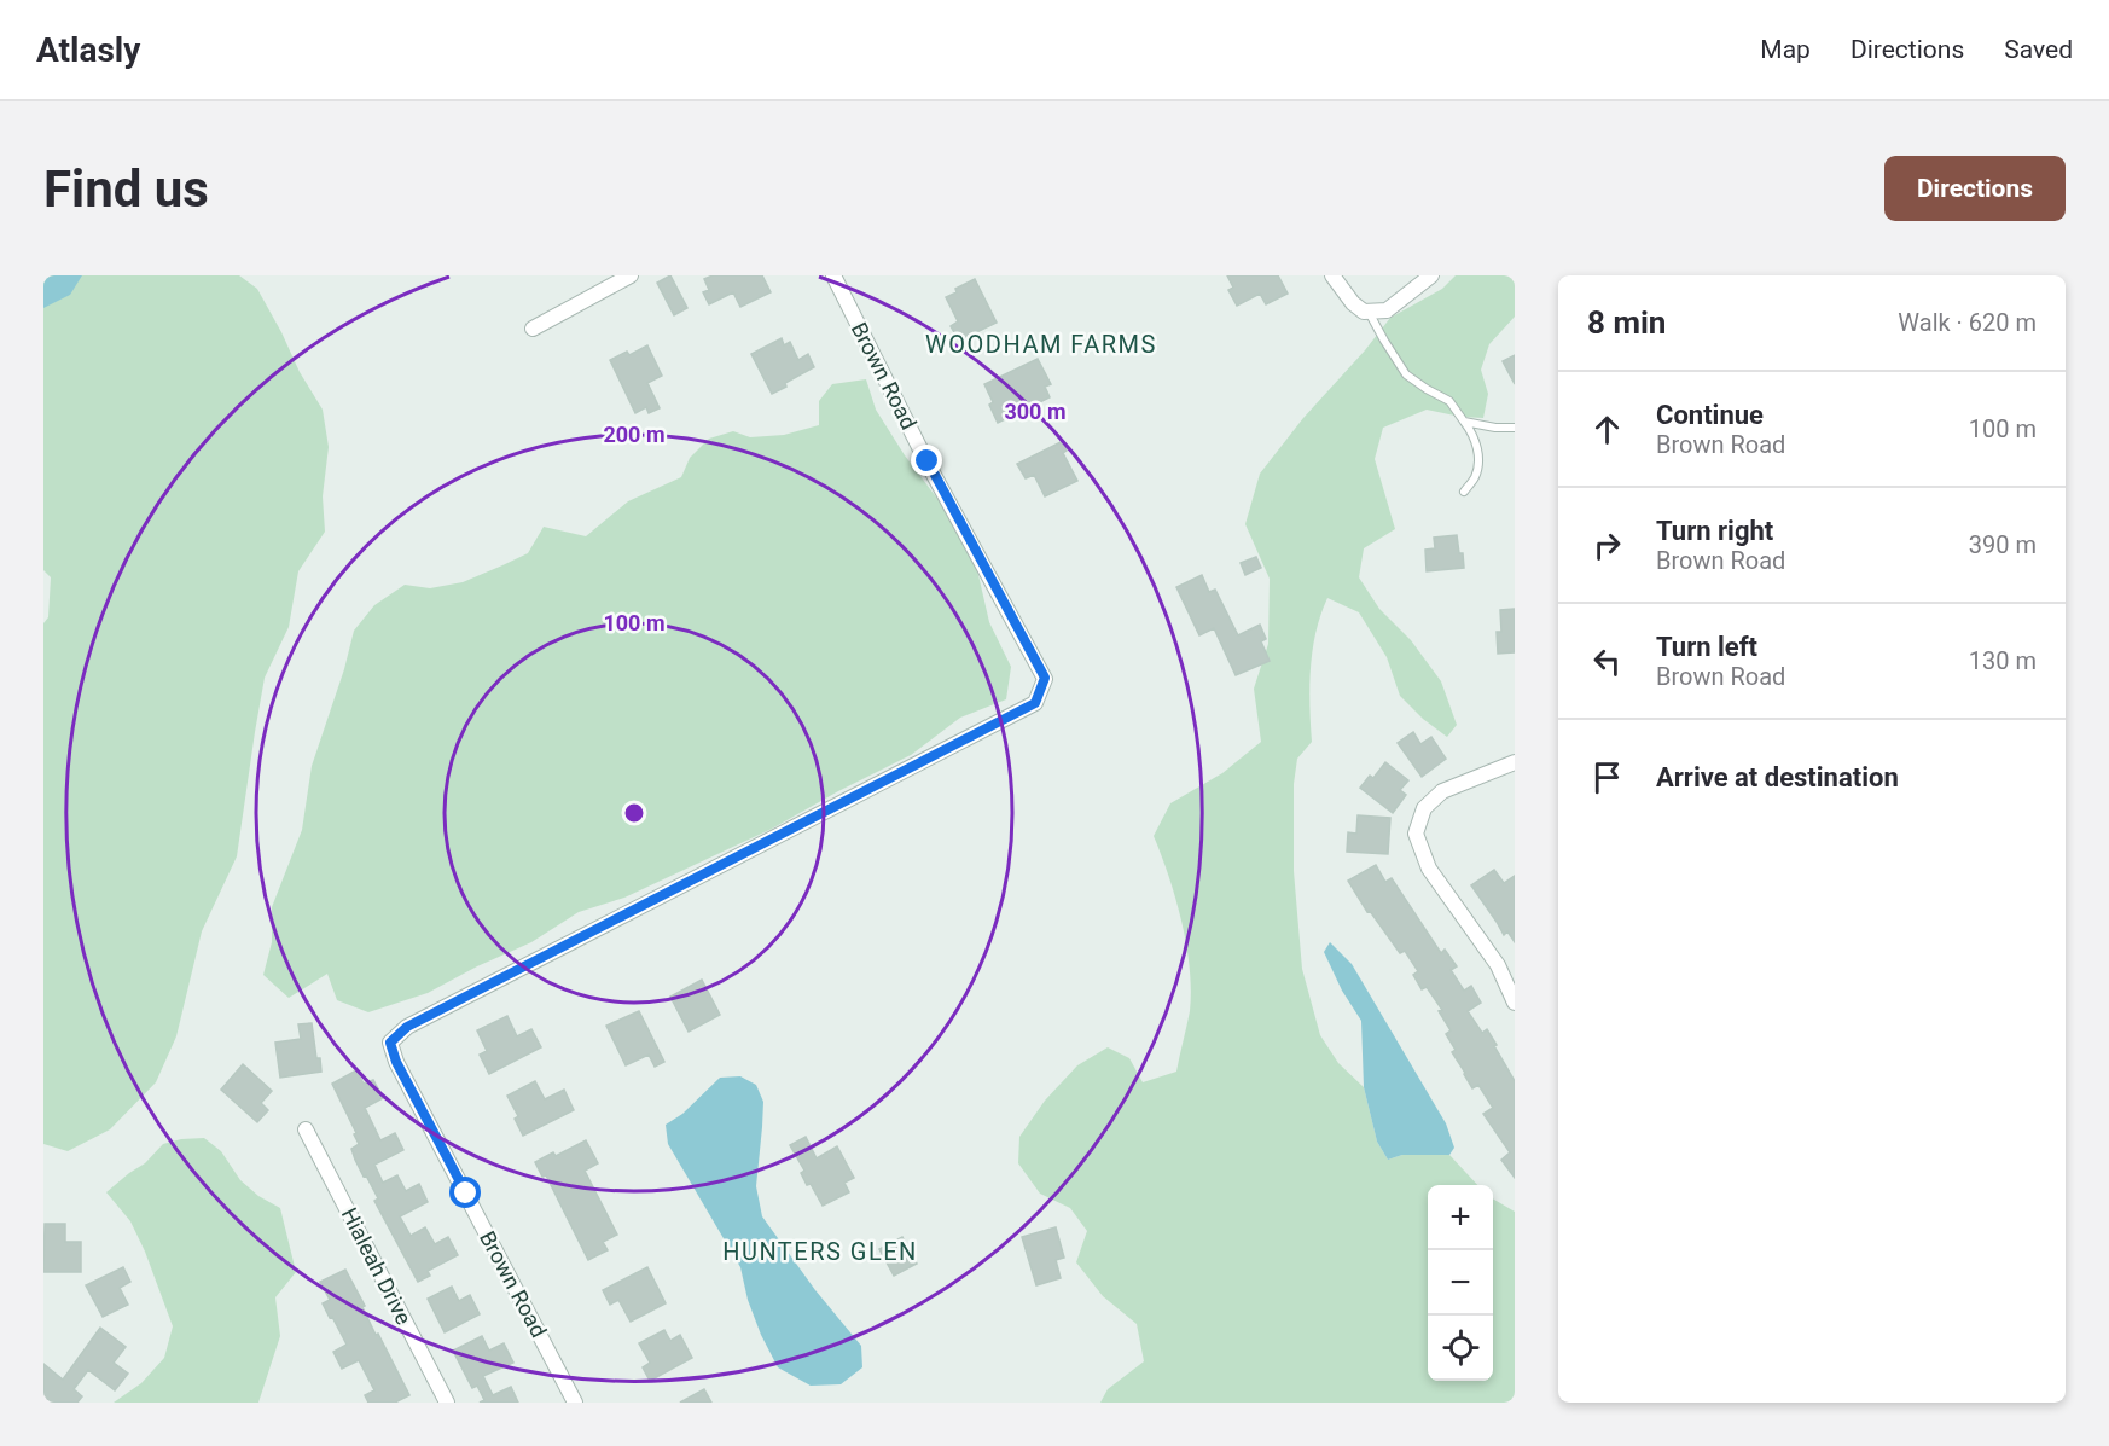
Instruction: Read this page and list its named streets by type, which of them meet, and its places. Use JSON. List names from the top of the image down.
{
  "streets": {
    "street": ["Brown Road", "Hialeah Drive"]
  },
  "districts": ["WOODHAM FARMS", "HUNTERS GLEN"],
  "page": {
    "header": "Atlasly",
    "nav": ["Map", "Directions", "Saved"],
    "buttons": "Directions",
    "title": "Find us",
    "heading": ["8 min", "Walk · 620 m"],
    "list": [
      ["Continue", "Brown Road", "100 m"],
      ["Turn right", "Brown Road", "390 m"],
      ["Turn left", "Brown Road", "130 m"],
      "Arrive at destination"
    ],
    "map_buttons": ["+", "−"]
  },
  "rings": ["300 m", "200 m", "100 m"]
}
